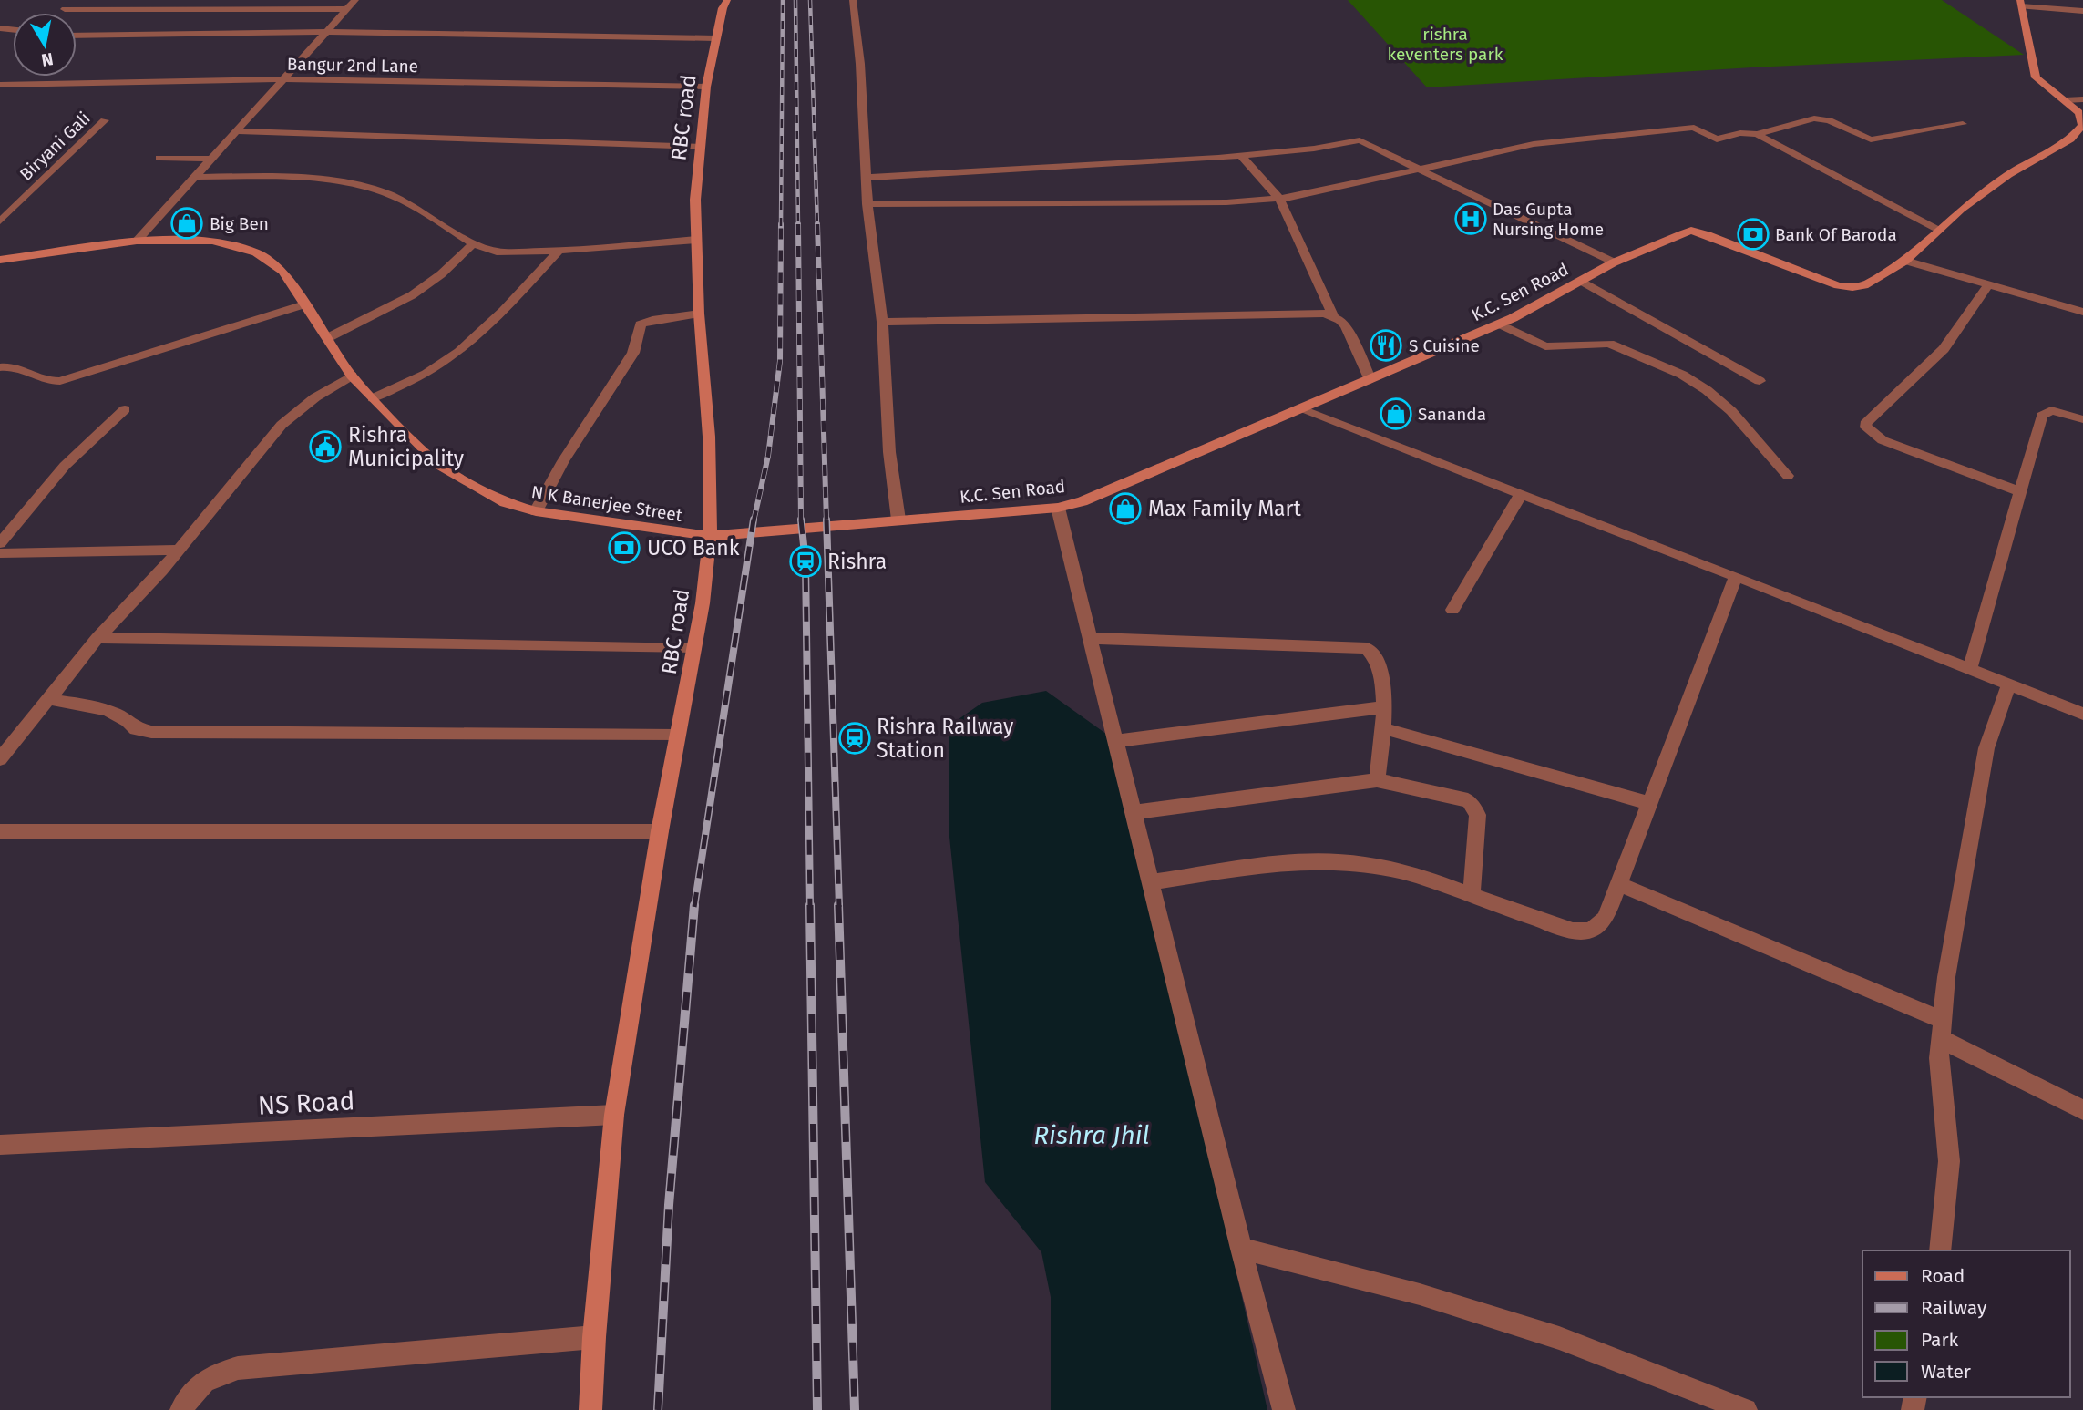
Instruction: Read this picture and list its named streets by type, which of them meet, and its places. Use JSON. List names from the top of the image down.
{
  "streets": {
    "street": [
      "Bangur 2nd Lane",
      "RBC road",
      "Biryani Gali",
      "K.C. Sen Road",
      "N K Banerjee Street",
      "NS Road"
    ]
  },
  "crossings": [
    ["Bangur 2nd Lane", "RBC road"],
    ["RBC road", "K.C. Sen Road"],
    ["RBC road", "N K Banerjee Street"],
    ["RBC road", "NS Road"],
    ["K.C. Sen Road", "N K Banerjee Street"]
  ],
  "water": ["Rishra Jhil"],
  "parks": ["rishra keventers park"],
  "places": {
    "hospital": ["Das Gupta Nursing Home"],
    "shop": ["Big Ben", "Sananda", "Max Family Mart"],
    "bank": ["Bank Of Baroda", "UCO Bank"],
    "restaurant": ["S Cuisine"],
    "public building": ["Rishra Municipality"],
    "station": ["Rishra", "Rishra Railway Station"]
  },
  "legend": [
    "Road",
    "Railway",
    "Park",
    "Water"
  ],
  "north": "bottom"
}
